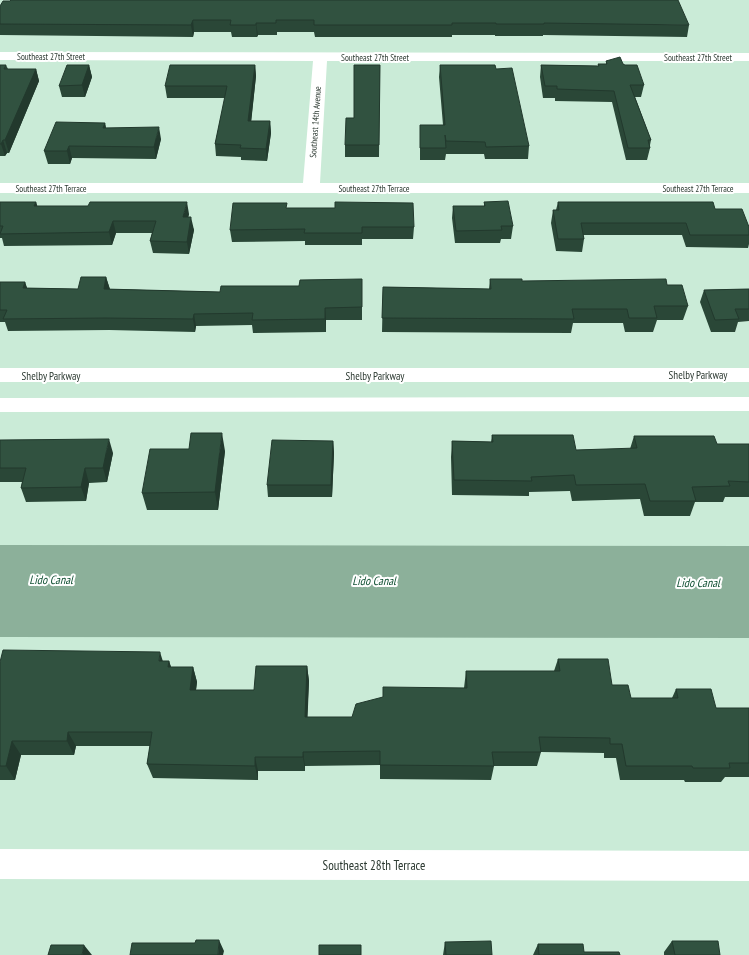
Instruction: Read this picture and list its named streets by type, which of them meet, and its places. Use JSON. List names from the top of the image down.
{
  "streets": {
    "street": [
      "Southeast 27th Street",
      "Southeast 14th Avenue",
      "Southeast 27th Terrace",
      "Shelby Parkway",
      "Southeast 28th Terrace"
    ]
  },
  "crossings": [
    ["Southeast 27th Street", "Southeast 14th Avenue"],
    ["Southeast 14th Avenue", "Southeast 27th Terrace"]
  ],
  "water": ["Lido Canal"]
}
